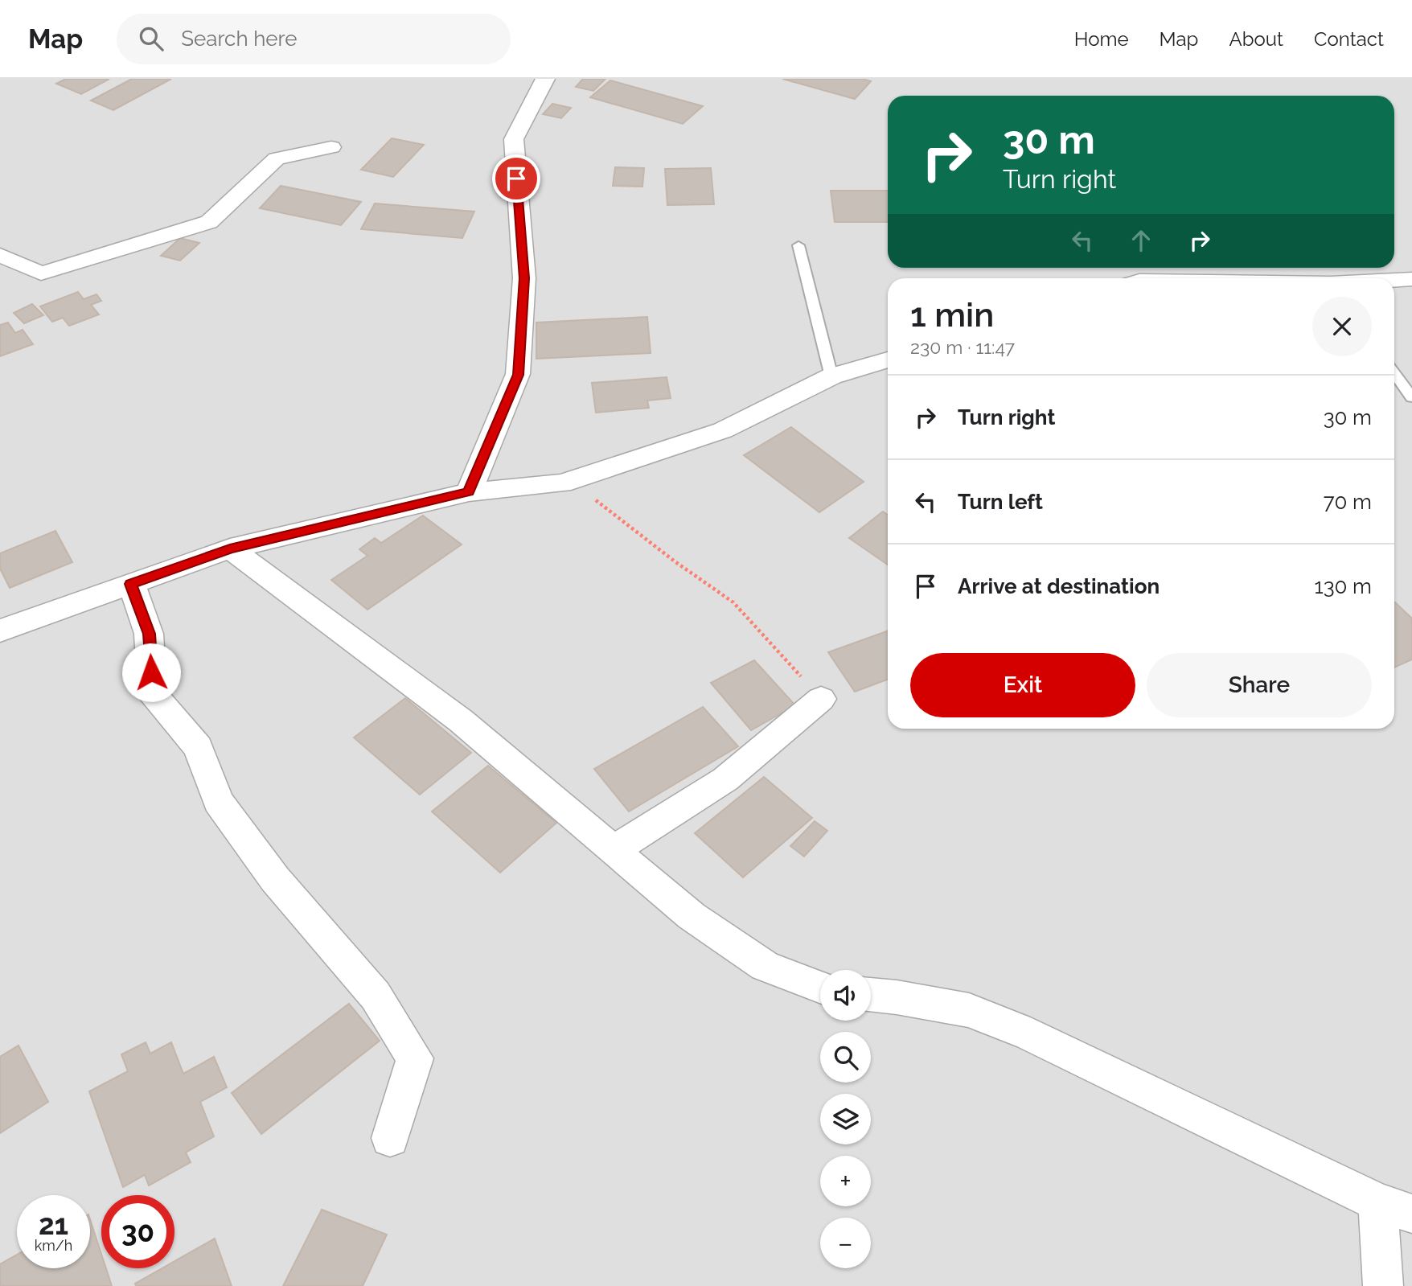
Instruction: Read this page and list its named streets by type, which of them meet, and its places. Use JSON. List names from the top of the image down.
{
  "page": {
    "header": "Map",
    "search": "Search here",
    "nav": [
      "Home",
      "Map",
      "About",
      "Contact"
    ],
    "turn": ["30 m", "Turn right"],
    "heading": ["1 min", "230 m · 11:47"],
    "list": [
      {
        "name": "Turn right",
        "value": "30 m"
      },
      {
        "name": "Turn left",
        "value": "70 m"
      },
      {
        "name": "Arrive at destination",
        "value": "130 m"
      }
    ],
    "buttons": ["Exit", "Share"],
    "map_buttons": ["+", "−"],
    "speed": "21 km/h",
    "limit": "30"
  }
}
